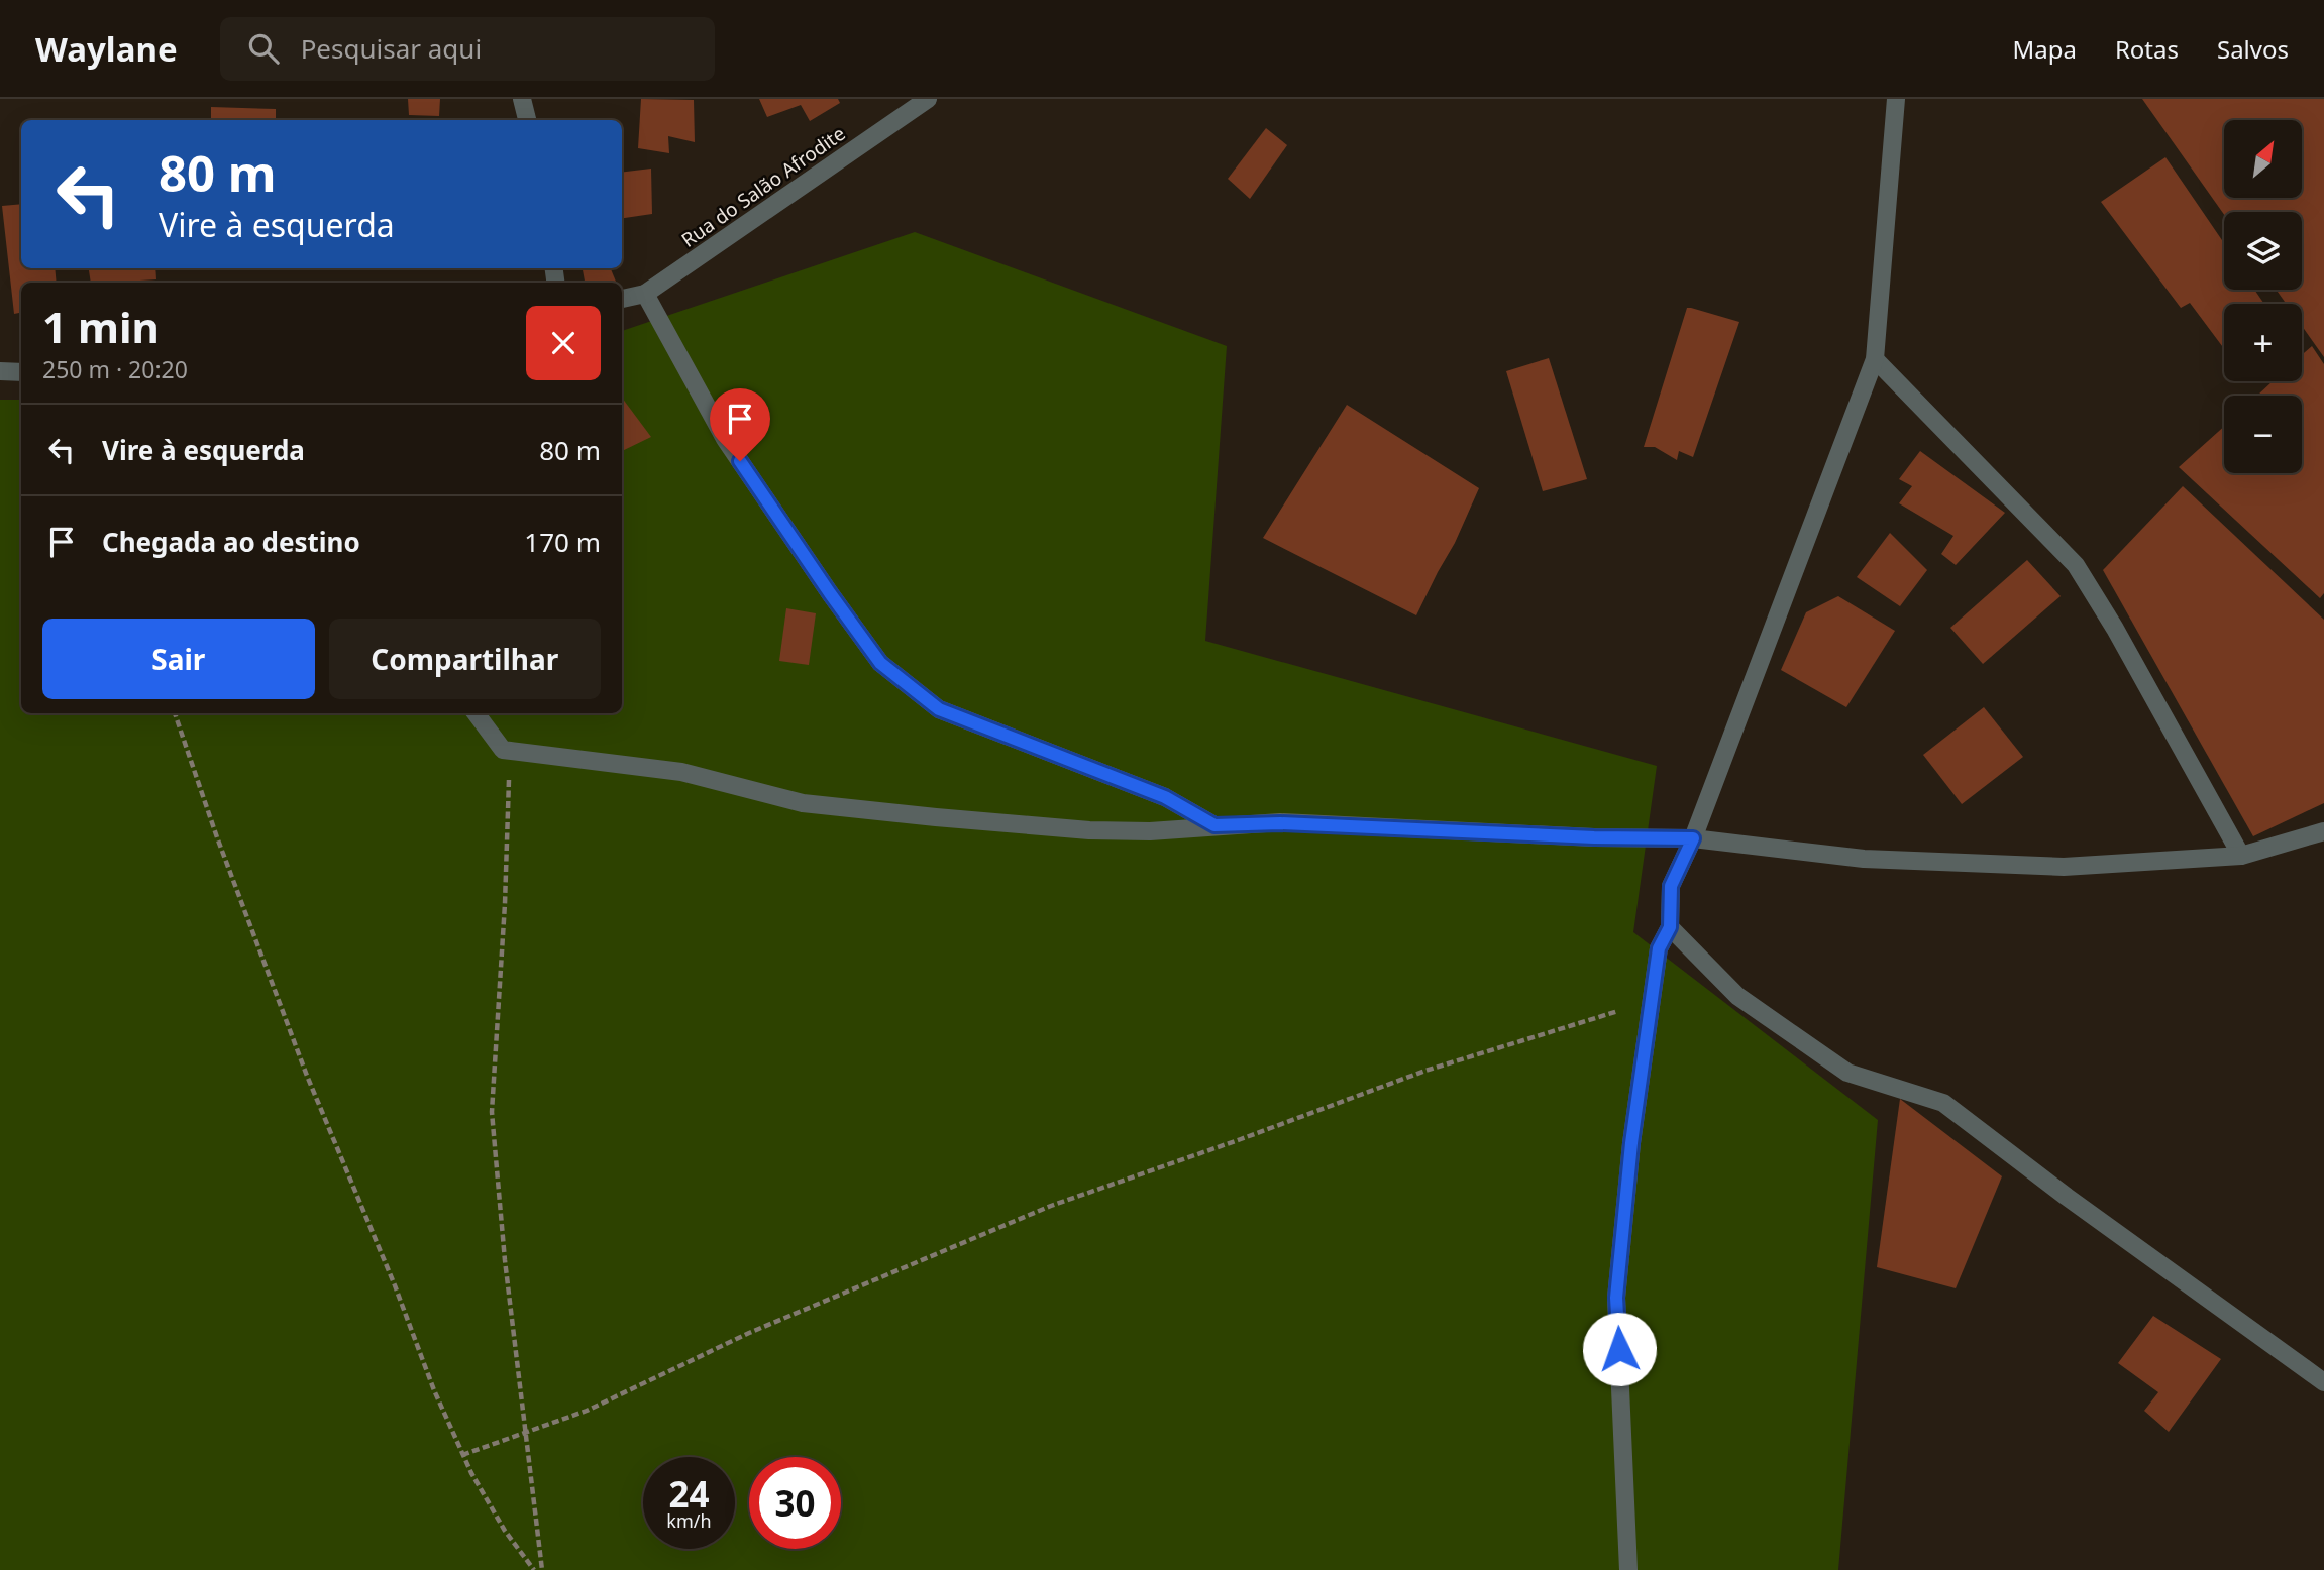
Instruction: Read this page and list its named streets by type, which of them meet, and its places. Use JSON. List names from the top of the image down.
{
  "streets": {
    "street": ["Rua do Salão Afrodite"]
  },
  "north": "top right",
  "page": {
    "header": "Waylane",
    "search": "Pesquisar aqui",
    "nav": ["Mapa", "Rotas", "Salvos"],
    "map_buttons": ["+", "−"],
    "turn": ["80 m", "Vire à esquerda"],
    "heading": ["1 min", "250 m · 20:20"],
    "list": [
      {
        "name": "Vire à esquerda",
        "value": "80 m"
      },
      {
        "name": "Chegada ao destino",
        "value": "170 m"
      }
    ],
    "buttons": ["Sair", "Compartilhar"],
    "speed": "24 km/h",
    "limit": "30"
  }
}
